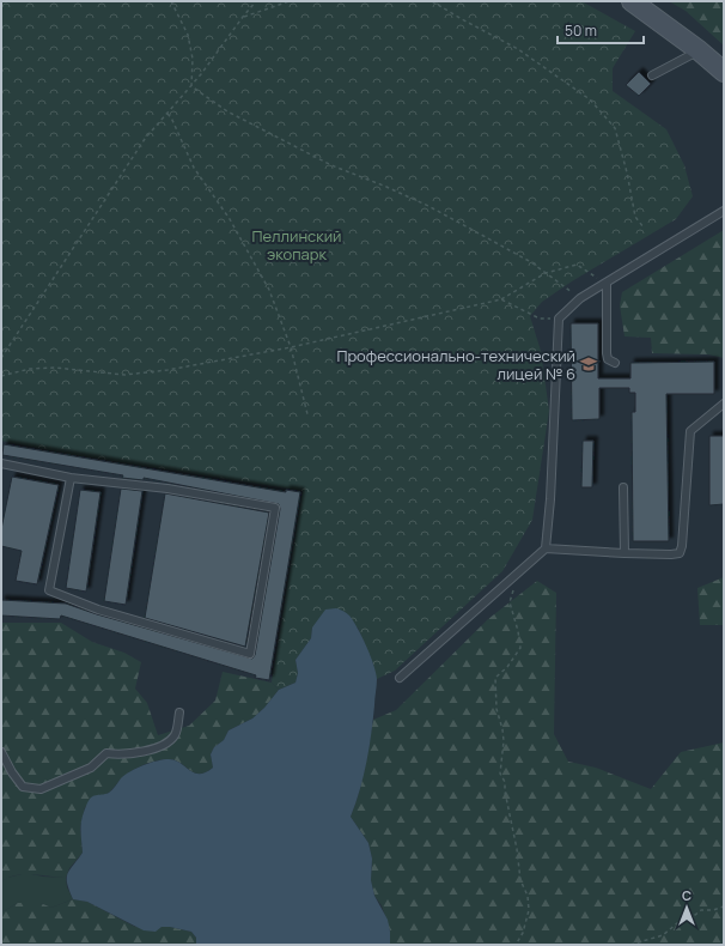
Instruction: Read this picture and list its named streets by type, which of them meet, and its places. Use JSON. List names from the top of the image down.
{
  "parks": ["Пеллинский экопарк"],
  "places": {
    "school or university": ["Профессионально-технический лицей № 6"]
  },
  "scale_bar": "50 m",
  "north": "top"
}
